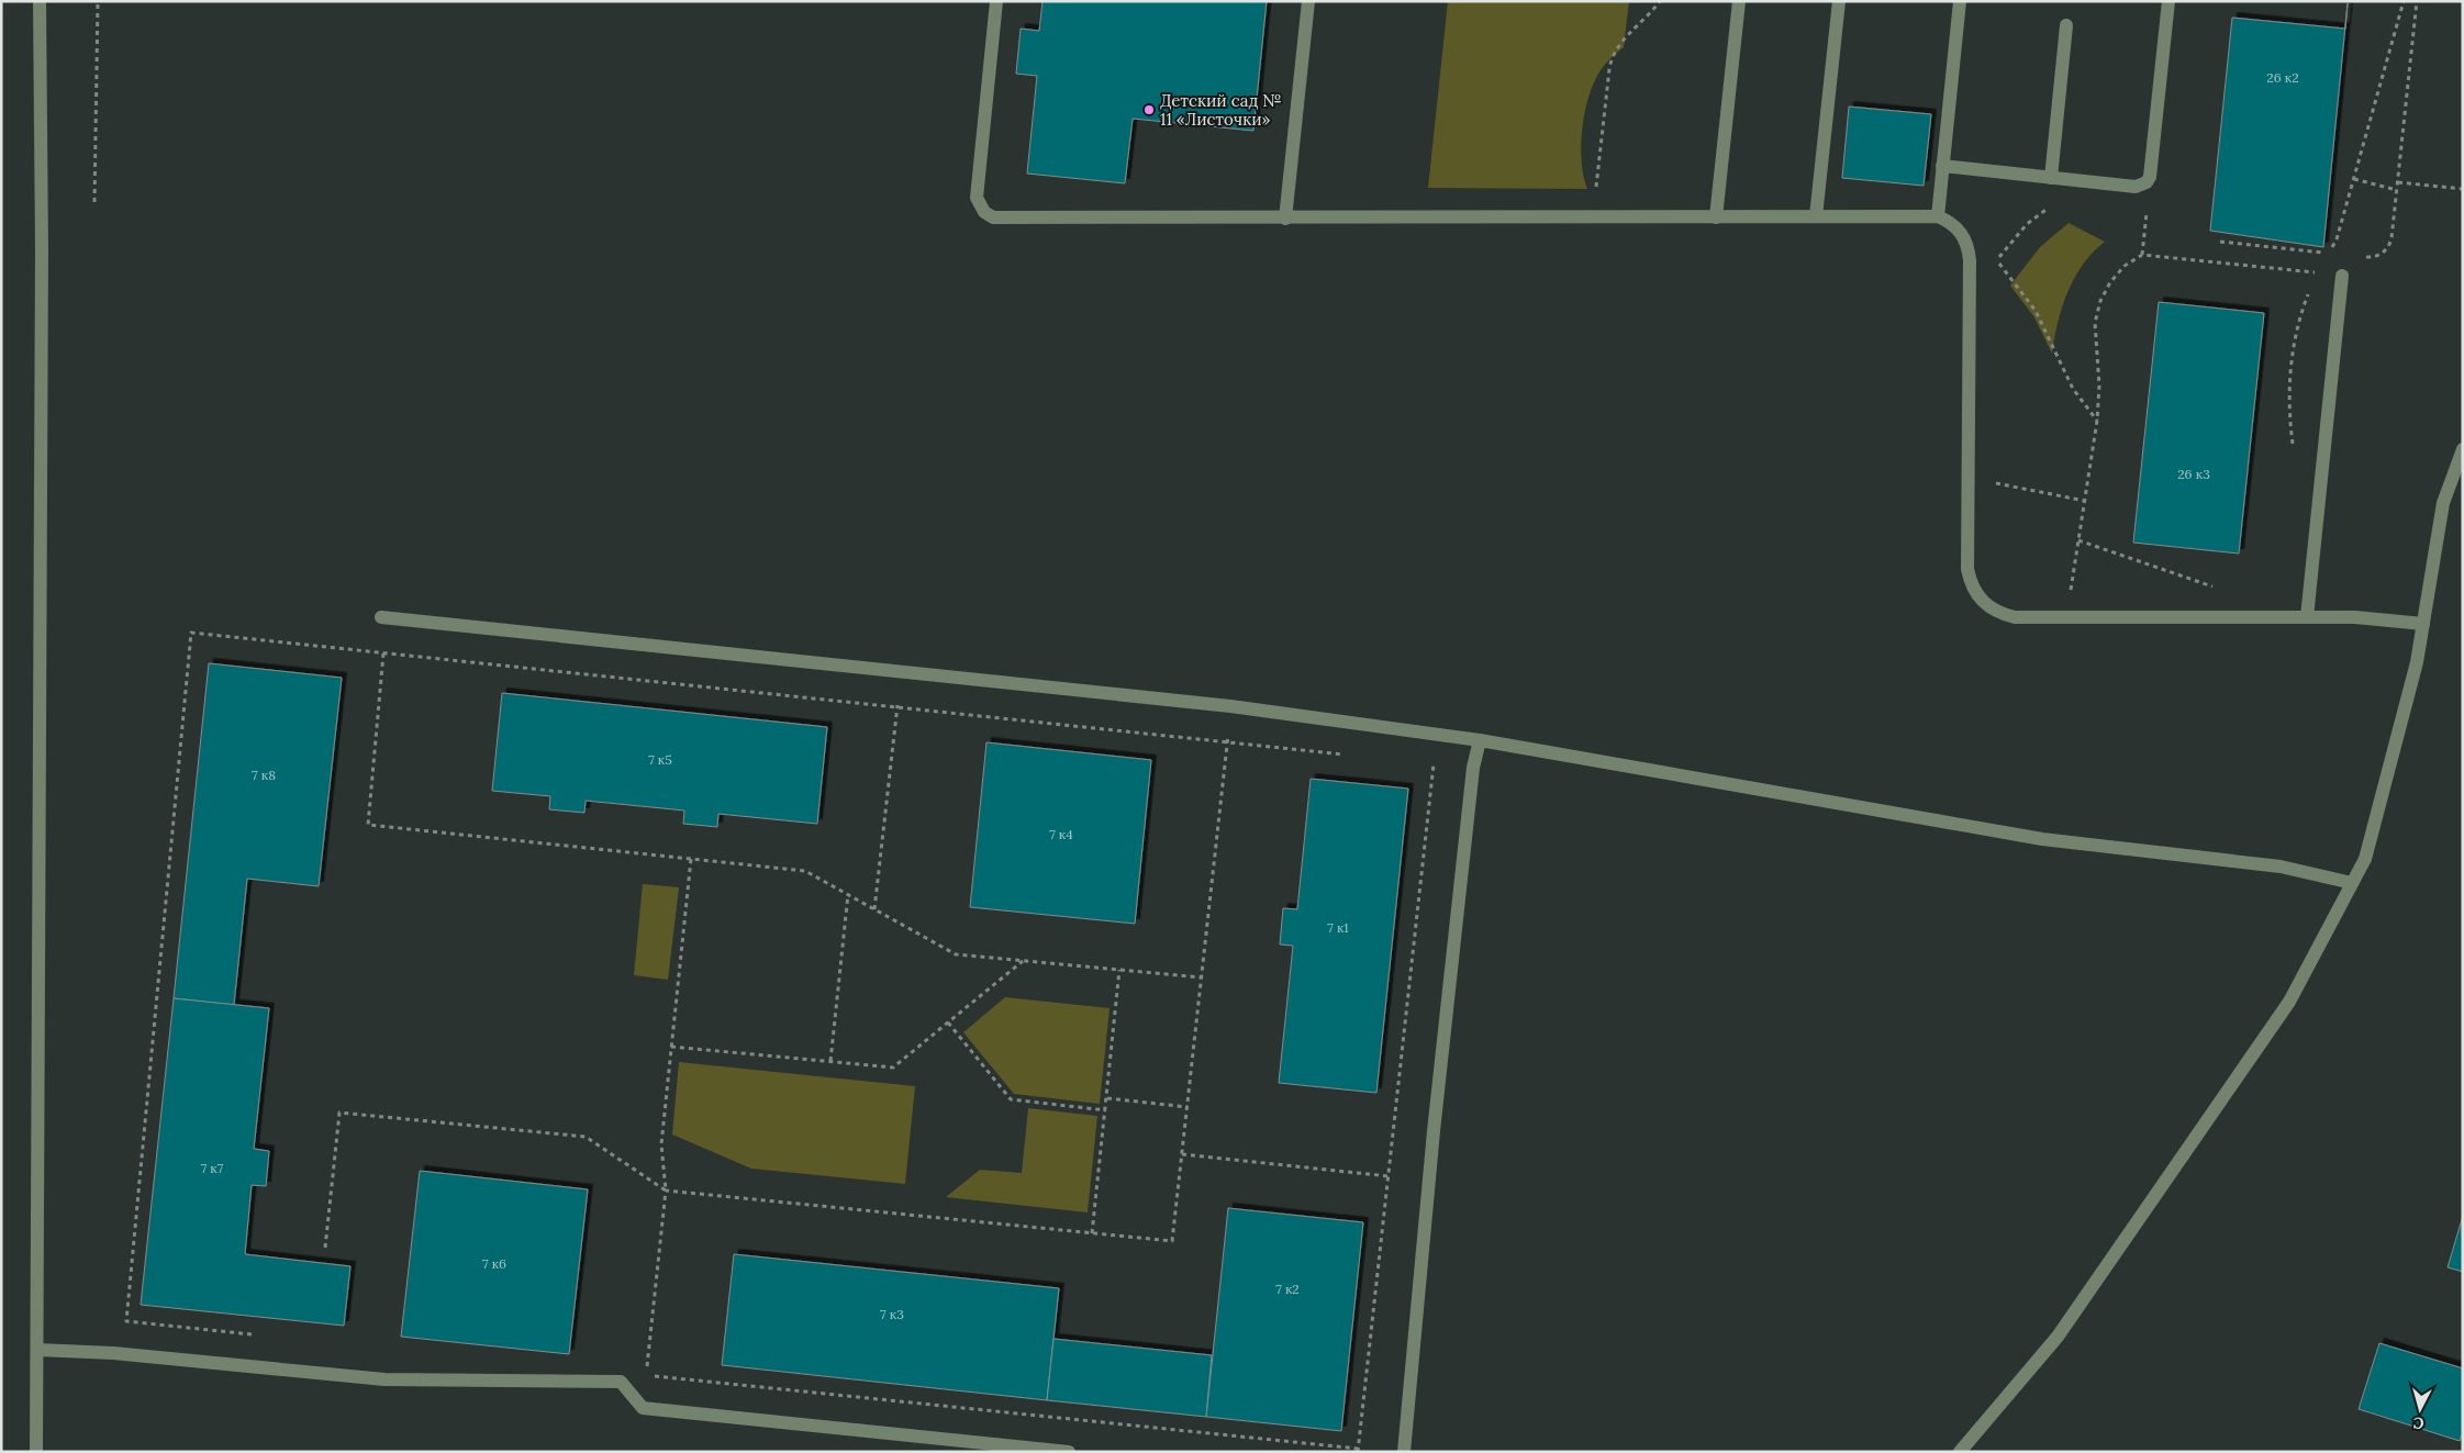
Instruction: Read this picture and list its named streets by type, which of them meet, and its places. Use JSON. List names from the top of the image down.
{
  "places": ["Детский сад № 11 «Листочки»"],
  "house_numbers": [
    "26 к2",
    "26 к3",
    "7 к5",
    "7 к8",
    "7 к4",
    "7 к1",
    "7 к7",
    "7 к6",
    "7 к2",
    "7 к3"
  ],
  "north": "bottom"
}
